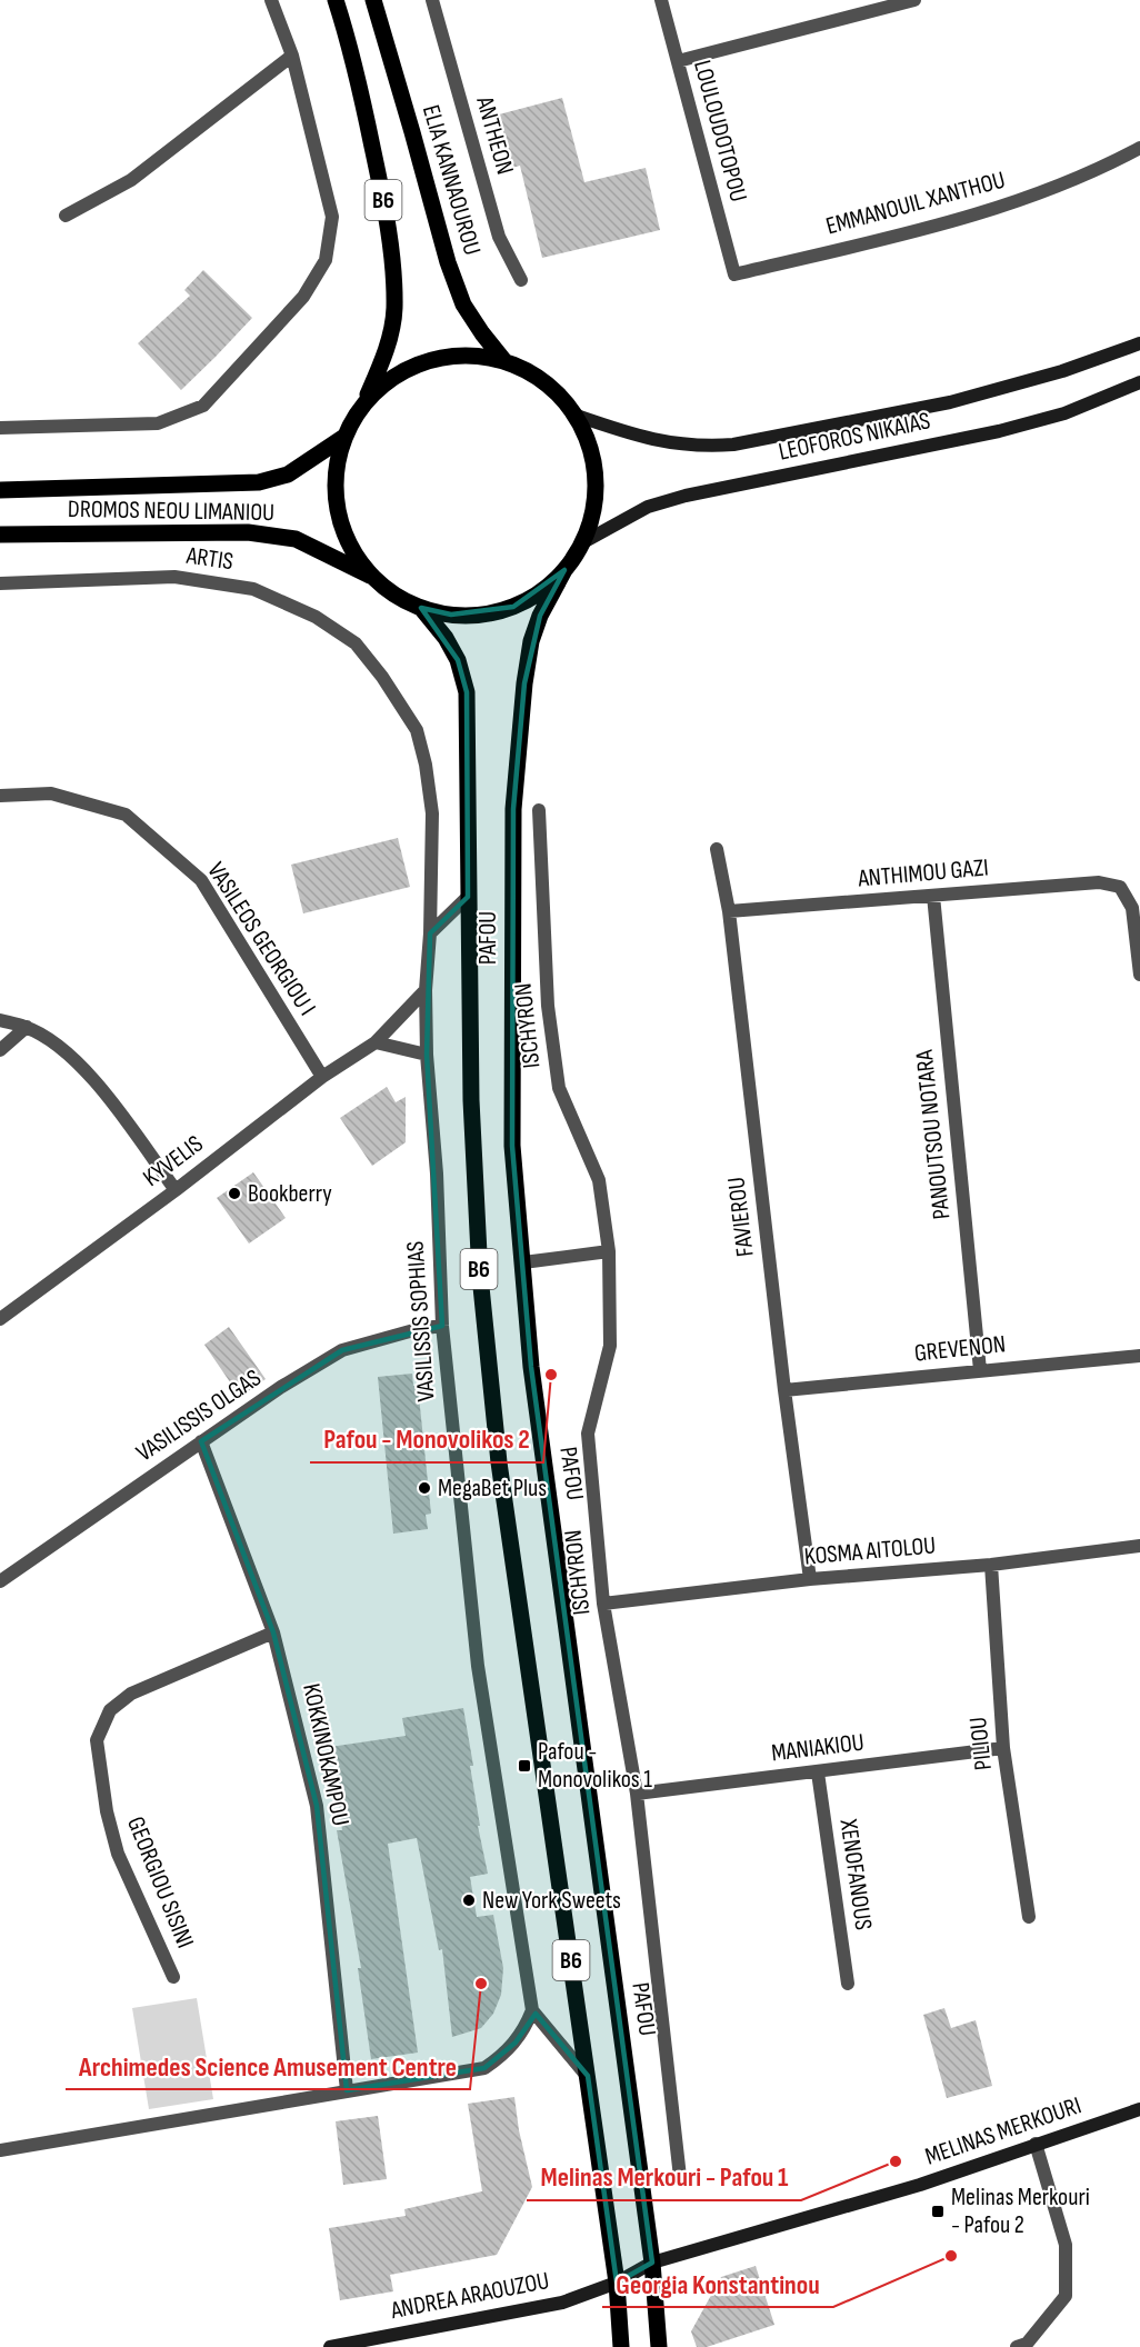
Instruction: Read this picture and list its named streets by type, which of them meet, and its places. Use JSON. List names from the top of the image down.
{
  "streets": {
    "main road": [
      "ELIA KANNAOUROU",
      "B6",
      "LEOFOROS NIKAIAS",
      "DROMOS NEOU LIMANIOU",
      "PAFOU",
      "MELINAS MERKOURI",
      "ANDREA ARAOUZOU"
    ],
    "street": [
      "LOULOUDOTOPOU",
      "ANTHEON",
      "EMMANOUIL XANTHOU",
      "ARTIS",
      "ANTHIMOU GAZI",
      "VASILEOS GEORGIOU I",
      "ISCHYRON",
      "PANOUTSOU NOTARA",
      "KYVELIS",
      "FAVIEROU",
      "VASILISSIS SOPHIAS",
      "GREVENON",
      "VASILISSIS OLGAS",
      "KOSMA AITOLOU",
      "PILIOU",
      "MANIAKIOU",
      "KOKKINOKAMPOU",
      "XENOFANOUS",
      "GEORGIOU SISINI"
    ]
  },
  "crossings": [
    ["LOULOUDOTOPOU", "EMMANOUIL XANTHOU"],
    ["ELIA KANNAOUROU", "B6"],
    ["B6", "LEOFOROS NIKAIAS"],
    ["B6", "DROMOS NEOU LIMANIOU"],
    ["B6", "PAFOU"],
    ["ARTIS", "VASILISSIS SOPHIAS"],
    ["ANTHIMOU GAZI", "PANOUTSOU NOTARA"],
    ["ANTHIMOU GAZI", "FAVIEROU"],
    ["PAFOU", "MELINAS MERKOURI"],
    ["PAFOU", "ANDREA ARAOUZOU"],
    ["VASILEOS GEORGIOU I", "KYVELIS"],
    ["ISCHYRON", "KOSMA AITOLOU"],
    ["ISCHYRON", "MANIAKIOU"],
    ["PANOUTSOU NOTARA", "GREVENON"],
    ["KYVELIS", "VASILISSIS SOPHIAS"],
    ["FAVIEROU", "GREVENON"],
    ["FAVIEROU", "KOSMA AITOLOU"],
    ["VASILISSIS SOPHIAS", "VASILISSIS OLGAS"],
    ["VASILISSIS OLGAS", "KOKKINOKAMPOU"],
    ["KOSMA AITOLOU", "PILIOU"],
    ["PILIOU", "MANIAKIOU"],
    ["MANIAKIOU", "XENOFANOUS"],
    ["KOKKINOKAMPOU", "GEORGIOU SISINI"],
    ["MELINAS MERKOURI", "ANDREA ARAOUZOU"]
  ],
  "places": {
    "other": [
      "Bookberry",
      "Pafou - Monovolikos 2",
      "MegaBet Plus",
      "New York Sweets",
      "Archimedes Science Amusement Centre",
      "Melinas Merkouri - Pafou 1",
      "Georgia Konstantinou"
    ],
    "transit": ["Pafou - Monovolikos 1", "Melinas Merkouri - Pafou 2"]
  }
}
